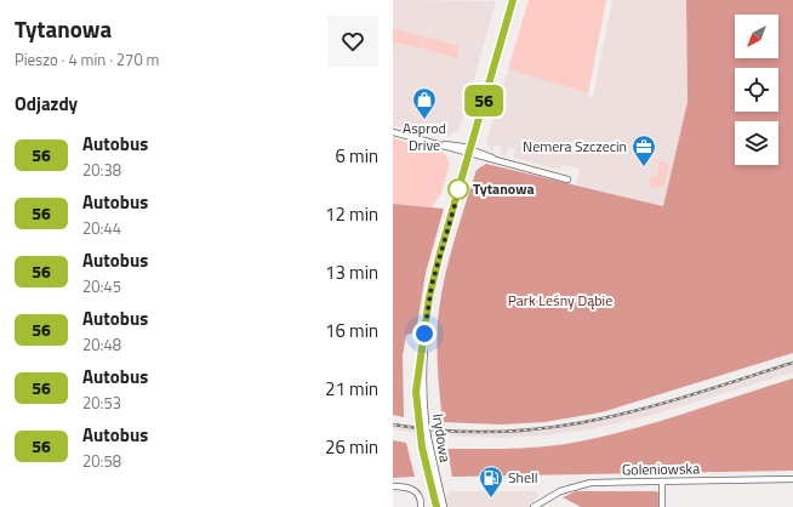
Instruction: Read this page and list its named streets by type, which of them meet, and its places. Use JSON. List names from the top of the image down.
{
  "streets": {
    "street": ["Irydowa", "Goleniowska"]
  },
  "parks": ["Park Leśny Dąbie"],
  "places": {
    "shop": ["Asprod Drive"],
    "office": ["Nemera Szczecin"],
    "other": ["Tytanowa"],
    "fuel station": ["Shell"]
  },
  "lines": ["bus line 56"],
  "north": "bottom left",
  "page": {
    "heading": [
      ["Tytanowa", "Pieszo · 4 min · 270 m"],
      "Odjazdy"
    ],
    "on_map": "56",
    "list": [
      {
        "mark": "56",
        "name": "Autobus",
        "note": "20:38",
        "value": "6 min"
      },
      {
        "mark": "56",
        "name": "Autobus",
        "note": "20:44",
        "value": "12 min"
      },
      {
        "mark": "56",
        "name": "Autobus",
        "note": "20:45",
        "value": "13 min"
      },
      {
        "mark": "56",
        "name": "Autobus",
        "note": "20:48",
        "value": "16 min"
      },
      {
        "mark": "56",
        "name": "Autobus",
        "note": "20:53",
        "value": "21 min"
      },
      {
        "mark": "56",
        "name": "Autobus",
        "note": "20:58",
        "value": "26 min"
      }
    ]
  }
}
